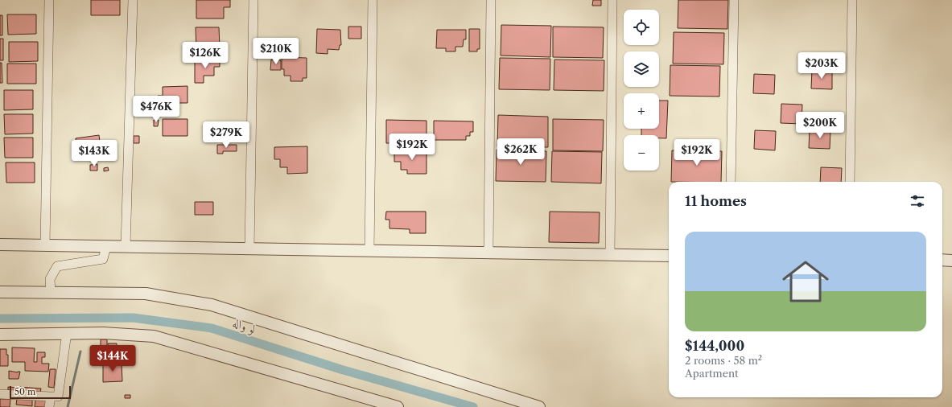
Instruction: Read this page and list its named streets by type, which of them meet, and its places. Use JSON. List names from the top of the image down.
{
  "water": ["لو واله"],
  "scale_bar": "50 m",
  "page": {
    "map_buttons": ["+", "−"],
    "price": [
      "$210K",
      "$126K",
      "$203K",
      "$476K",
      "$200K",
      "$279K",
      "$192K",
      "$262K",
      "$192K",
      "$143K",
      "$144K"
    ],
    "heading": "11 homes",
    "list": [
      {
        "name": "$144,000",
        "note": "2 rooms · 58 m² · Apartment"
      }
    ],
    "scale": "50 m"
  }
}
